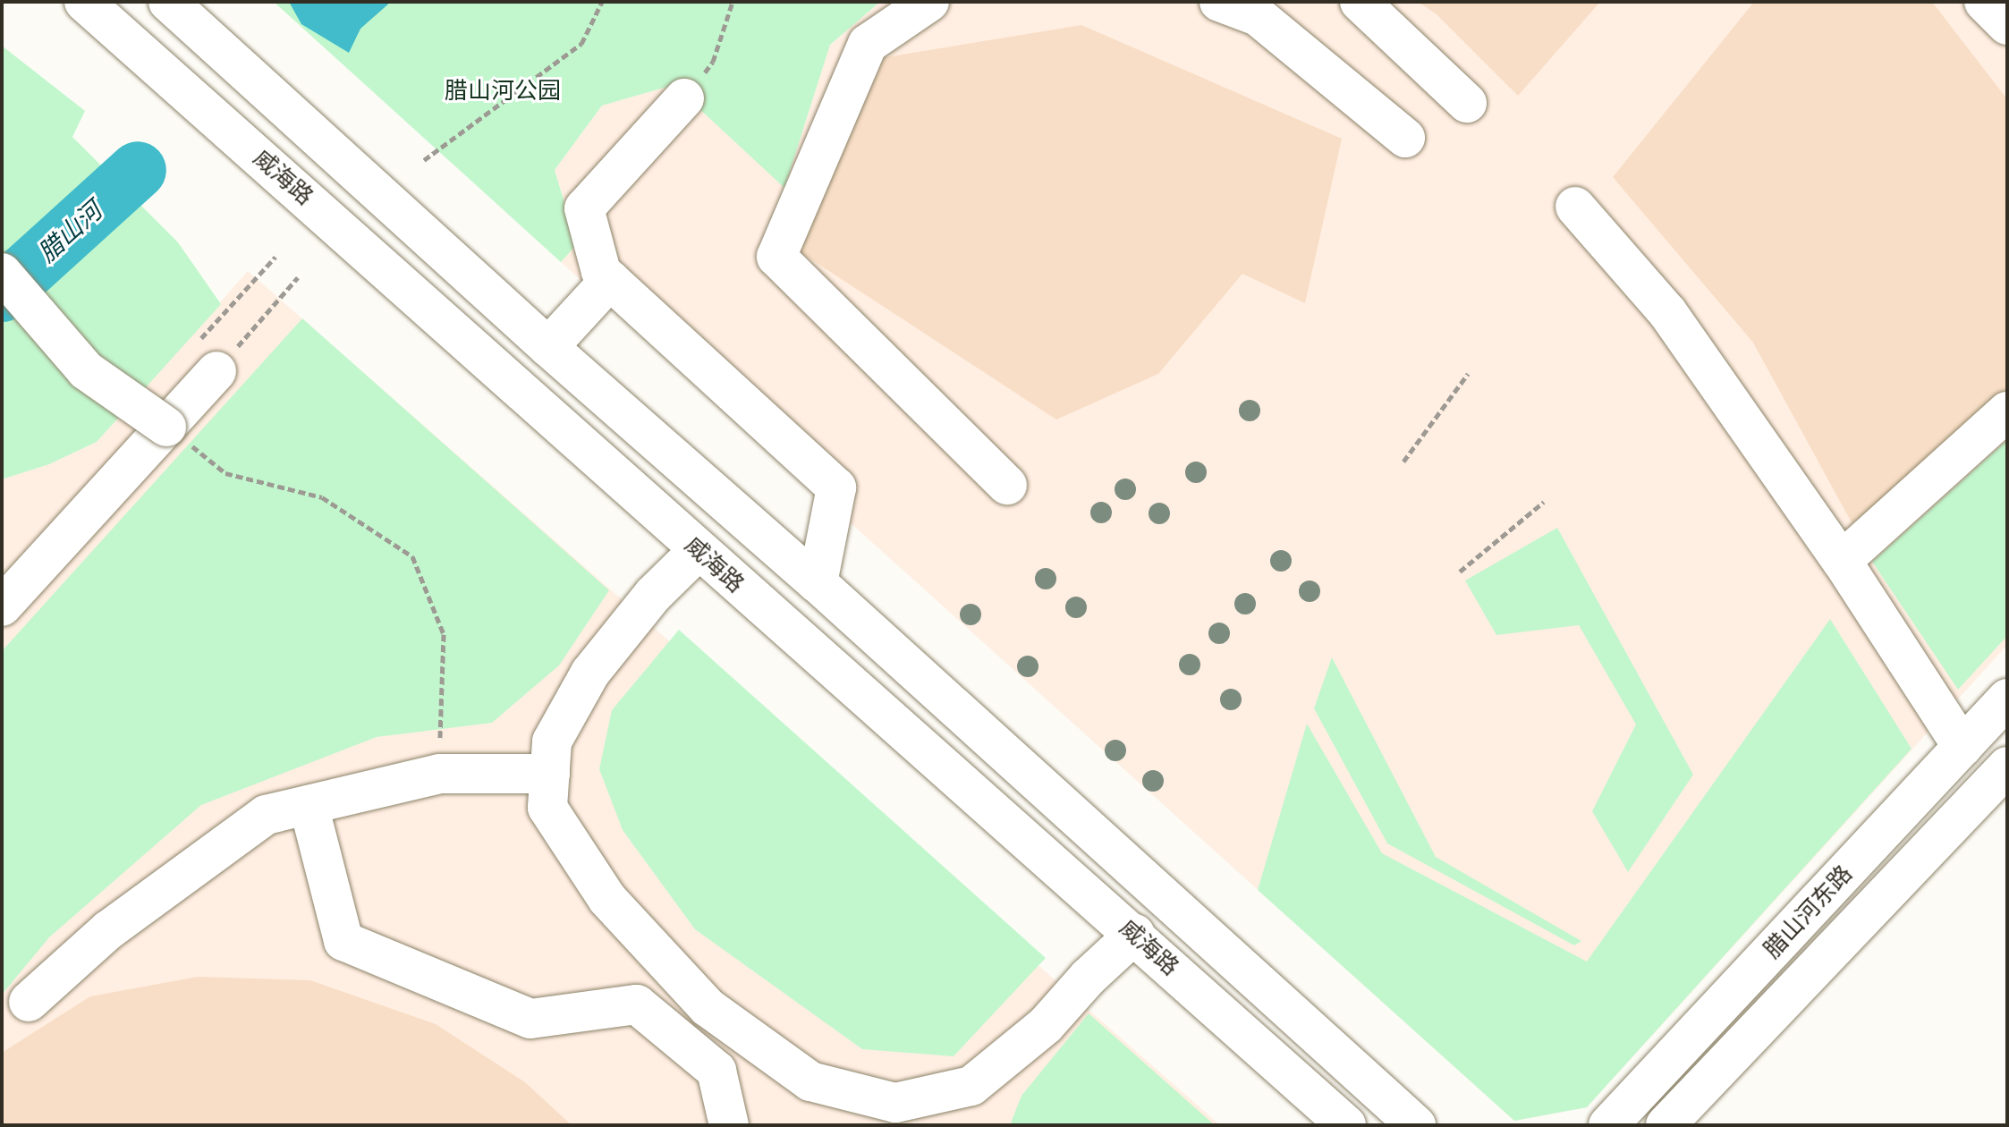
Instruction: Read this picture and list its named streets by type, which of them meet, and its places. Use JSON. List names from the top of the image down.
{
  "streets": {
    "main road": ["威海路", "腊山河东路"]
  },
  "water": ["腊山河"],
  "parks": ["腊山河公园"]
}
